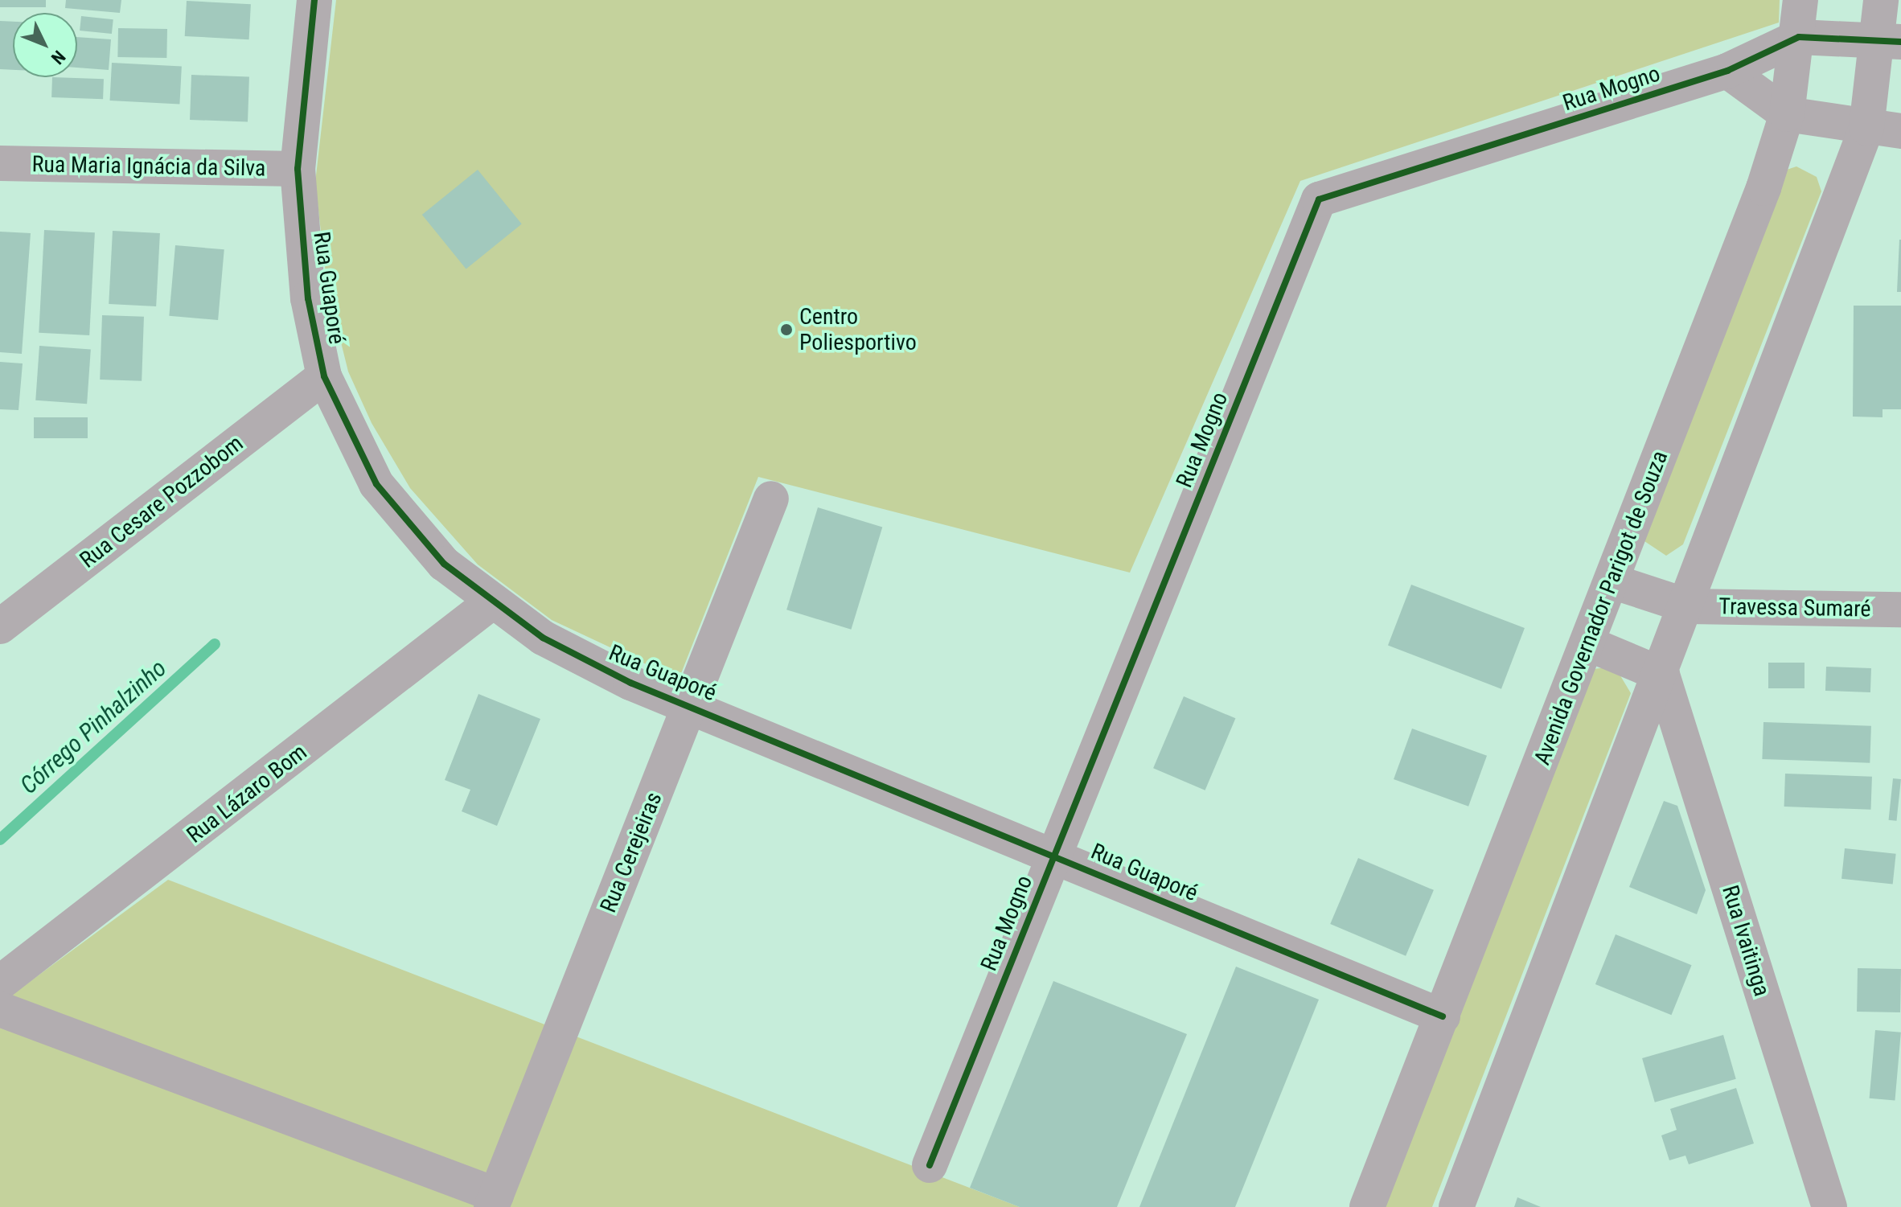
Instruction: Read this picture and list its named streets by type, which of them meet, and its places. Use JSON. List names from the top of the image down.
{
  "streets": {
    "street": [
      "Rua Mogno",
      "Rua Maria Ignácia da Silva",
      "Rua Guaporé",
      "Rua Cesare Pozzobom",
      "Avenida Governador Parigot de Souza",
      "Travessa Sumaré",
      "Rua Lázaro Bom",
      "Rua Cerejeiras",
      "Rua Ivaitinga"
    ]
  },
  "crossings": [
    ["Rua Mogno", "Rua Guaporé"],
    ["Rua Mogno", "Avenida Governador Parigot de Souza"],
    ["Rua Maria Ignácia da Silva", "Rua Guaporé"],
    ["Rua Guaporé", "Rua Cesare Pozzobom"],
    ["Rua Guaporé", "Avenida Governador Parigot de Souza"],
    ["Rua Guaporé", "Rua Lázaro Bom"],
    ["Rua Guaporé", "Rua Cerejeiras"],
    ["Avenida Governador Parigot de Souza", "Travessa Sumaré"]
  ],
  "water": ["Córrego Pinhalzinho"],
  "places": ["Centro Poliesportivo"],
  "north": "bottom right"
}
